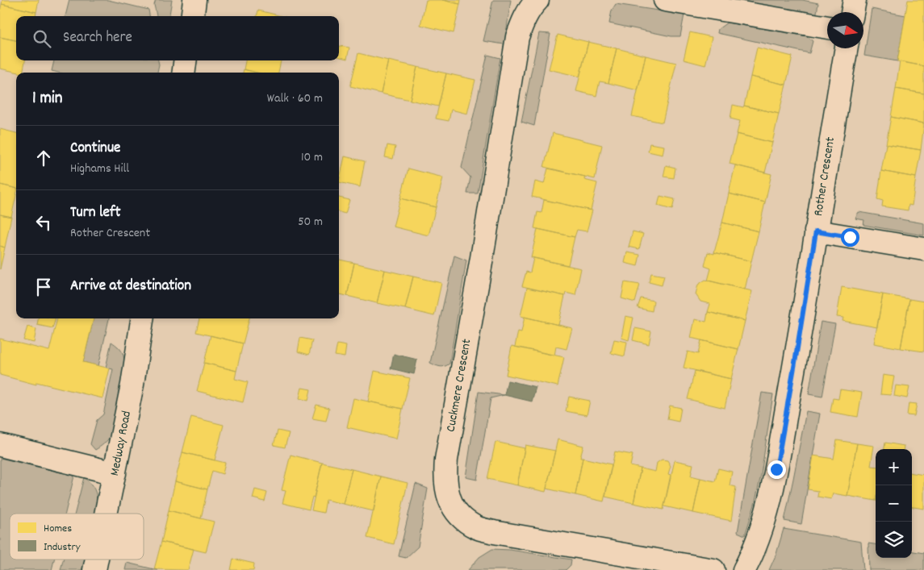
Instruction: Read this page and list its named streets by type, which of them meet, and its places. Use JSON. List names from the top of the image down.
{
  "streets": {
    "street": ["Rother Crescent", "Cuckmere Crescent", "Medway Road"]
  },
  "legend": ["Homes", "Industry"],
  "north": "right",
  "page": {
    "search": "Search here",
    "heading": ["1 min", "Walk · 60 m"],
    "list": [
      ["Continue", "Highams Hill", "10 m"],
      ["Turn left", "Rother Crescent", "50 m"],
      "Arrive at destination"
    ],
    "map_buttons": ["+", "−"]
  }
}
